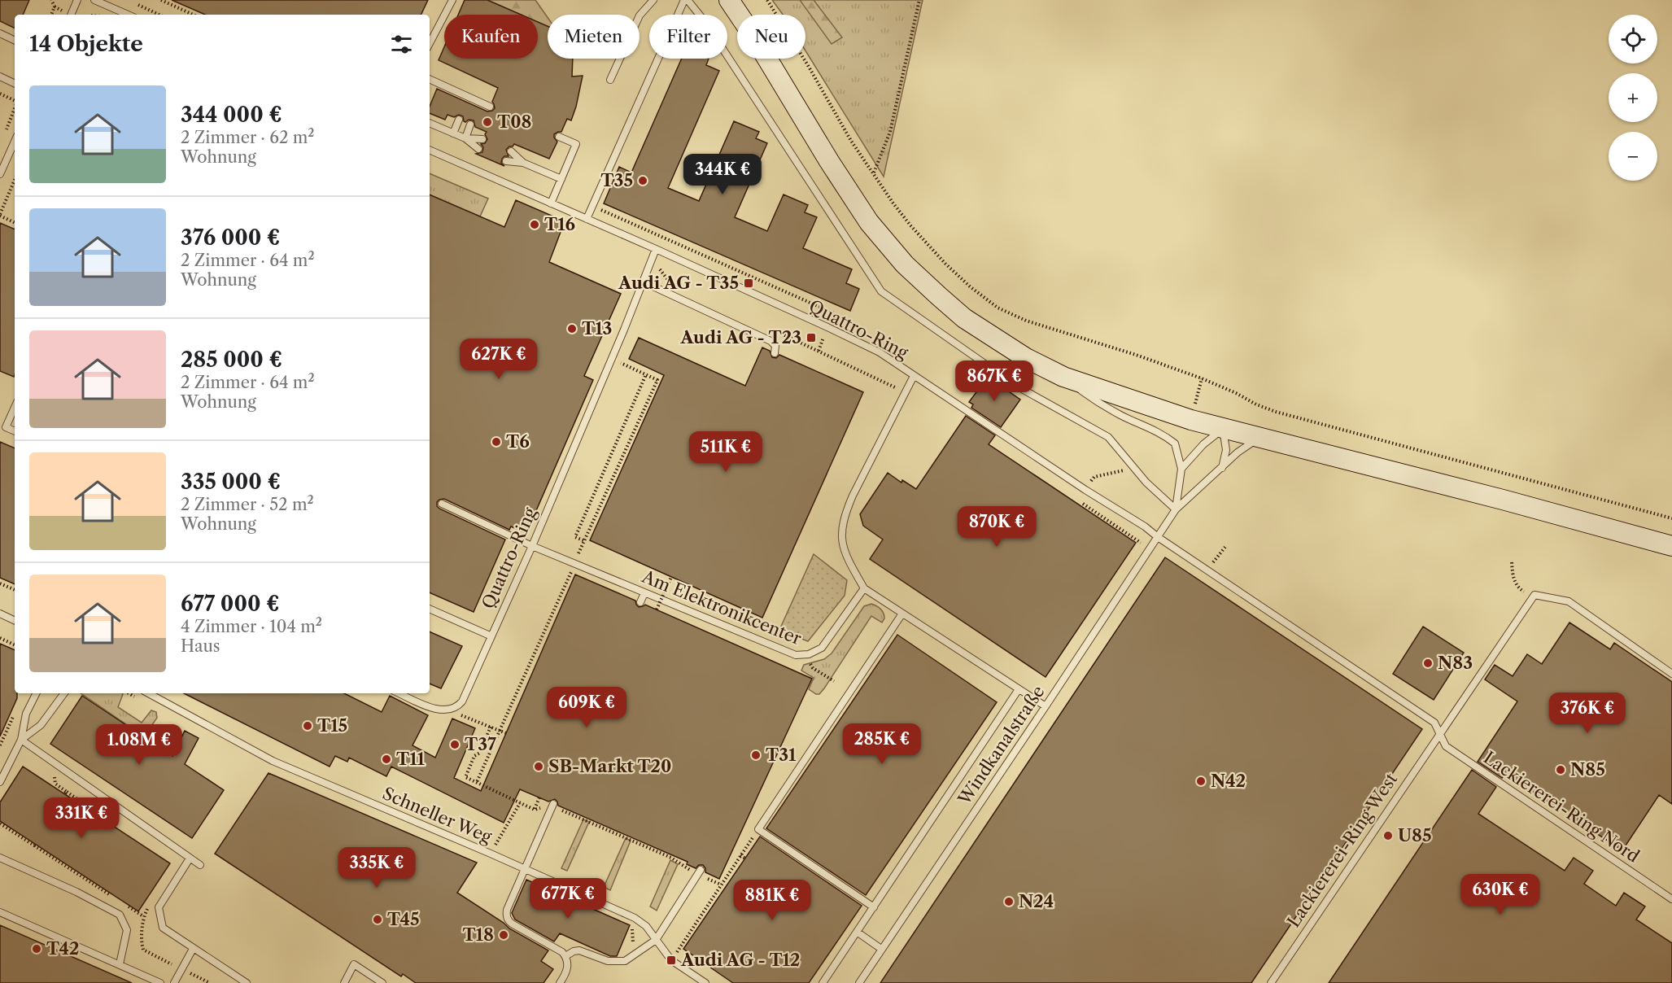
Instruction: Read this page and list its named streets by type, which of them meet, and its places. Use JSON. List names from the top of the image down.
{
  "streets": {
    "lane": [
      "Quattro-Ring",
      "Am Elektronikcenter",
      "Windkanalstraße",
      "Lackiererei-Ring Nord",
      "Schneller Weg",
      "Lackiererei-Ring West"
    ]
  },
  "crossings": [
    ["Quattro-Ring", "Am Elektronikcenter"],
    ["Quattro-Ring", "Windkanalstraße"],
    ["Quattro-Ring", "Lackiererei-Ring Nord"],
    ["Quattro-Ring", "Lackiererei-Ring West"],
    ["Lackiererei-Ring Nord", "Lackiererei-Ring West"]
  ],
  "places": {
    "other": [
      "T08",
      "T35",
      "T16",
      "T13",
      "T6",
      "N83",
      "T15",
      "T37",
      "T31",
      "T11",
      "SB-Markt T20",
      "N85",
      "N42",
      "U85",
      "N24",
      "T45",
      "T18",
      "T42"
    ],
    "transit": ["Audi AG - T35", "Audi AG - T23", "Audi AG - T12"]
  },
  "page": {
    "map_buttons": ["+", "−"],
    "chip": [
      "Kaufen",
      "Mieten",
      "Filter",
      "Neu"
    ],
    "heading": "14 Objekte",
    "list": [
      {
        "name": "344 000 €",
        "note": "2 Zimmer · 62 m² · Wohnung"
      },
      {
        "name": "376 000 €",
        "note": "2 Zimmer · 64 m² · Wohnung"
      },
      {
        "name": "285 000 €",
        "note": "2 Zimmer · 64 m² · Wohnung"
      },
      {
        "name": "335 000 €",
        "note": "2 Zimmer · 52 m² · Wohnung"
      },
      {
        "name": "677 000 €",
        "note": "4 Zimmer · 104 m² · Haus"
      }
    ],
    "price": [
      "344K €",
      "627K €",
      "867K €",
      "511K €",
      "870K €",
      "609K €",
      "376K €",
      "285K €",
      "1.08M €",
      "331K €",
      "335K €",
      "630K €",
      "677K €",
      "881K €"
    ]
  }
}
